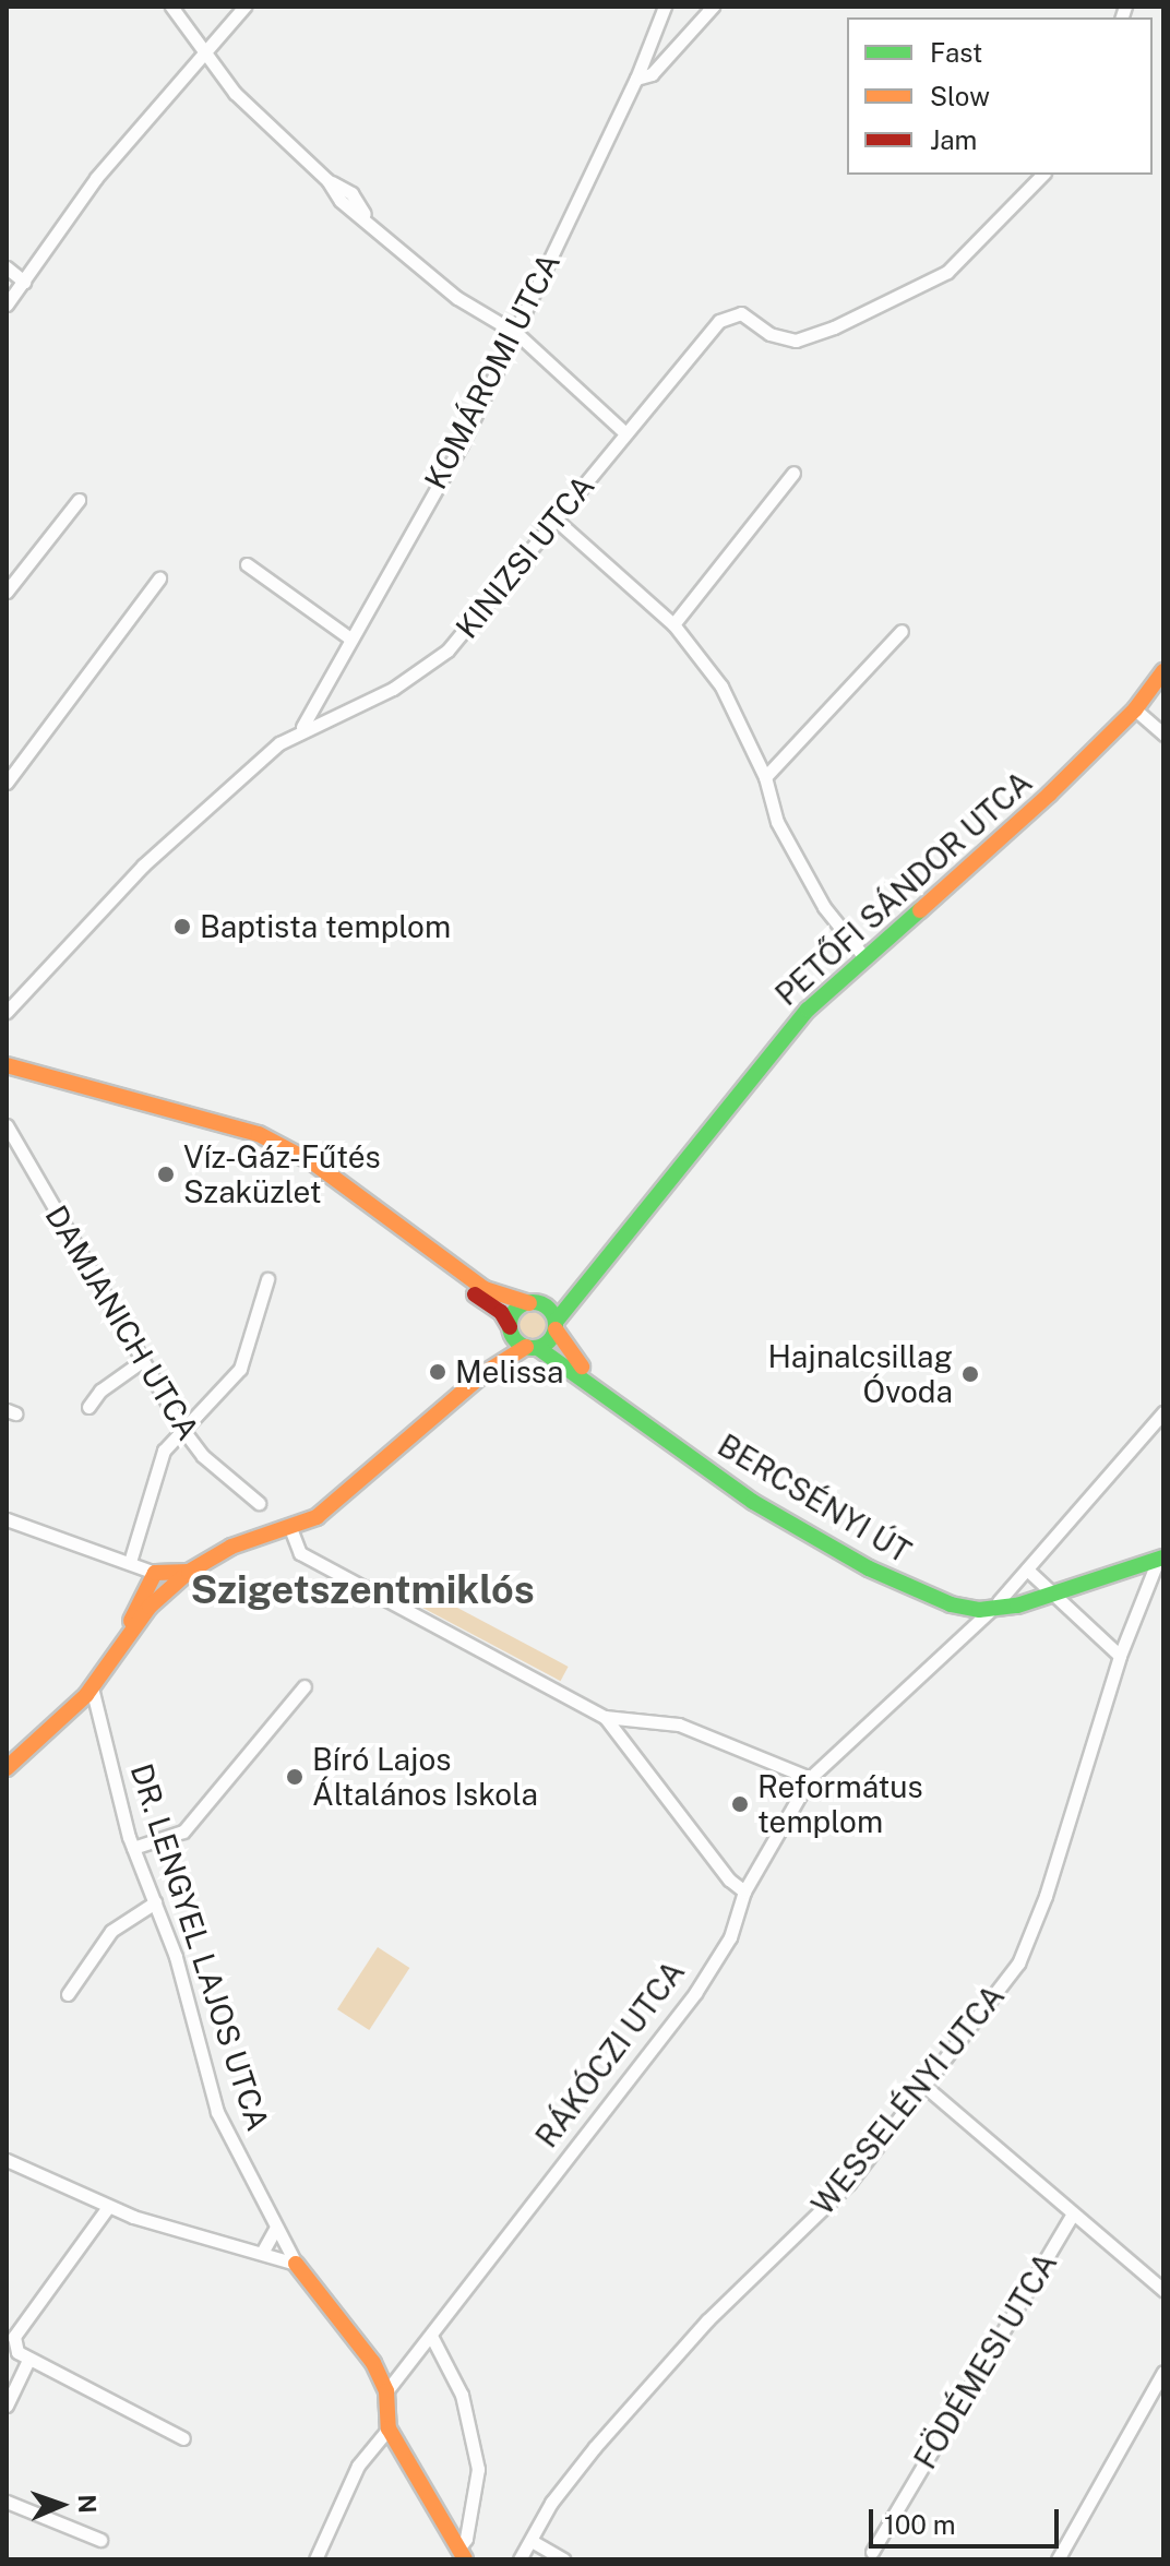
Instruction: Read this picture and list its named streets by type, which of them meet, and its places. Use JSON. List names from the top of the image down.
{
  "streets": {
    "street": [
      "KOMÁROMI UTCA",
      "KINIZSI UTCA",
      "PETŐFI SÁNDOR UTCA",
      "DAMJANICH UTCA",
      "BERCSÉNYI ÚT",
      "DR. LENGYEL LAJOS UTCA",
      "RÁKÓCZI UTCA",
      "WESSELÉNYI UTCA",
      "FÖDÉMESI UTCA"
    ]
  },
  "crossings": [
    ["KOMÁROMI UTCA", "KINIZSI UTCA"],
    ["PETŐFI SÁNDOR UTCA", "BERCSÉNYI ÚT"],
    ["BERCSÉNYI ÚT", "RÁKÓCZI UTCA"],
    ["BERCSÉNYI ÚT", "WESSELÉNYI UTCA"],
    ["DR. LENGYEL LAJOS UTCA", "RÁKÓCZI UTCA"]
  ],
  "districts": ["Szigetszentmiklós"],
  "places": [
    "Baptista templom",
    "Víz-Gáz-Fűtés Szaküzlet",
    "Melissa",
    "Hajnalcsillag Óvoda",
    "Bíró Lajos Általános Iskola",
    "Református templom"
  ],
  "legend": ["Fast", "Slow", "Jam"],
  "scale_bar": "100 m",
  "north": "right"
}
